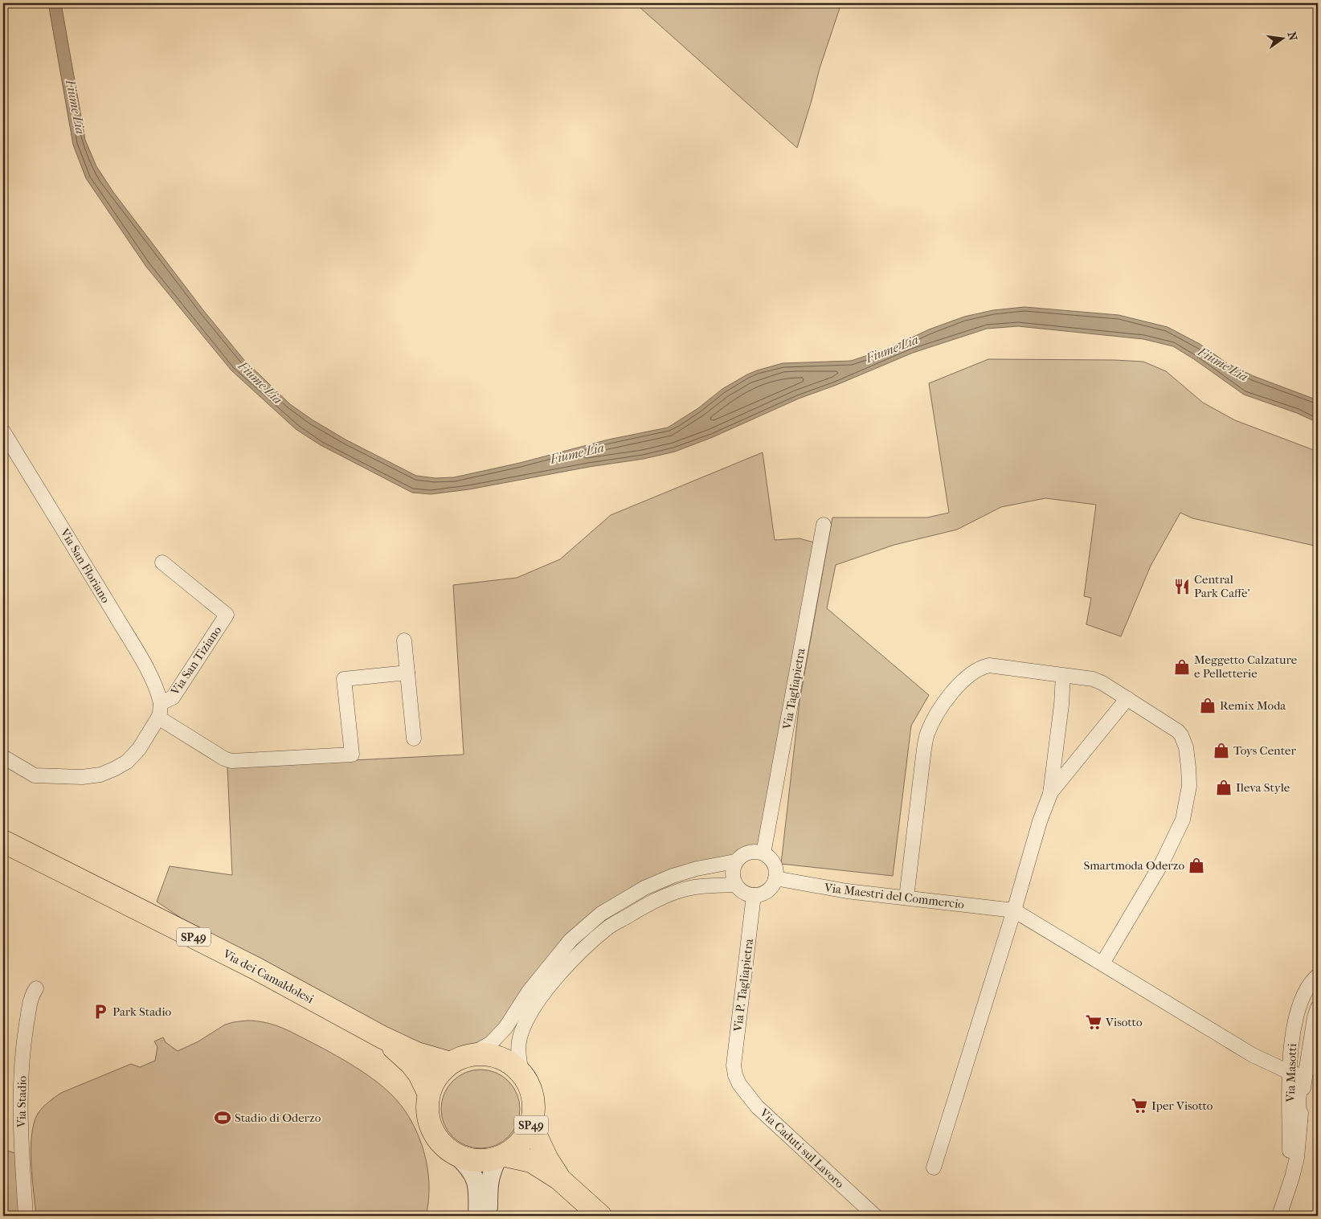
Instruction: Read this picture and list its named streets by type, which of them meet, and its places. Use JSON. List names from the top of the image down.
{
  "streets": {
    "main road": ["SP49", "Via dei Camaldolesi"],
    "street": [
      "Via San Floriano",
      "Via San Tiziano",
      "Via Tagliapietra",
      "Via Maestri del Commercio",
      "Via P. Tagliapietra",
      "Via Masotti",
      "Via Stadio",
      "Via Caduti sul Lavoro"
    ]
  },
  "crossings": [
    ["Via San Floriano", "Via San Tiziano"],
    ["Via Tagliapietra", "Via Maestri del Commercio"],
    ["Via Tagliapietra", "Via P. Tagliapietra"],
    ["Via Maestri del Commercio", "Via P. Tagliapietra"],
    ["SP49", "Via dei Camaldolesi"],
    ["Via P. Tagliapietra", "Via Caduti sul Lavoro"]
  ],
  "water": ["Fiume Lia"],
  "places": {
    "restaurant": ["Central Park Caffe'"],
    "shop": [
      "Meggetto Calzature e Pelletterie",
      "Remix Moda",
      "Toys Center",
      "Ileva Style",
      "Smartmoda Oderzo"
    ],
    "parking": ["Park Stadio"],
    "supermarket": ["Visotto", "Iper Visotto"],
    "sports": ["Stadio di Oderzo"]
  },
  "north": "right"
}
